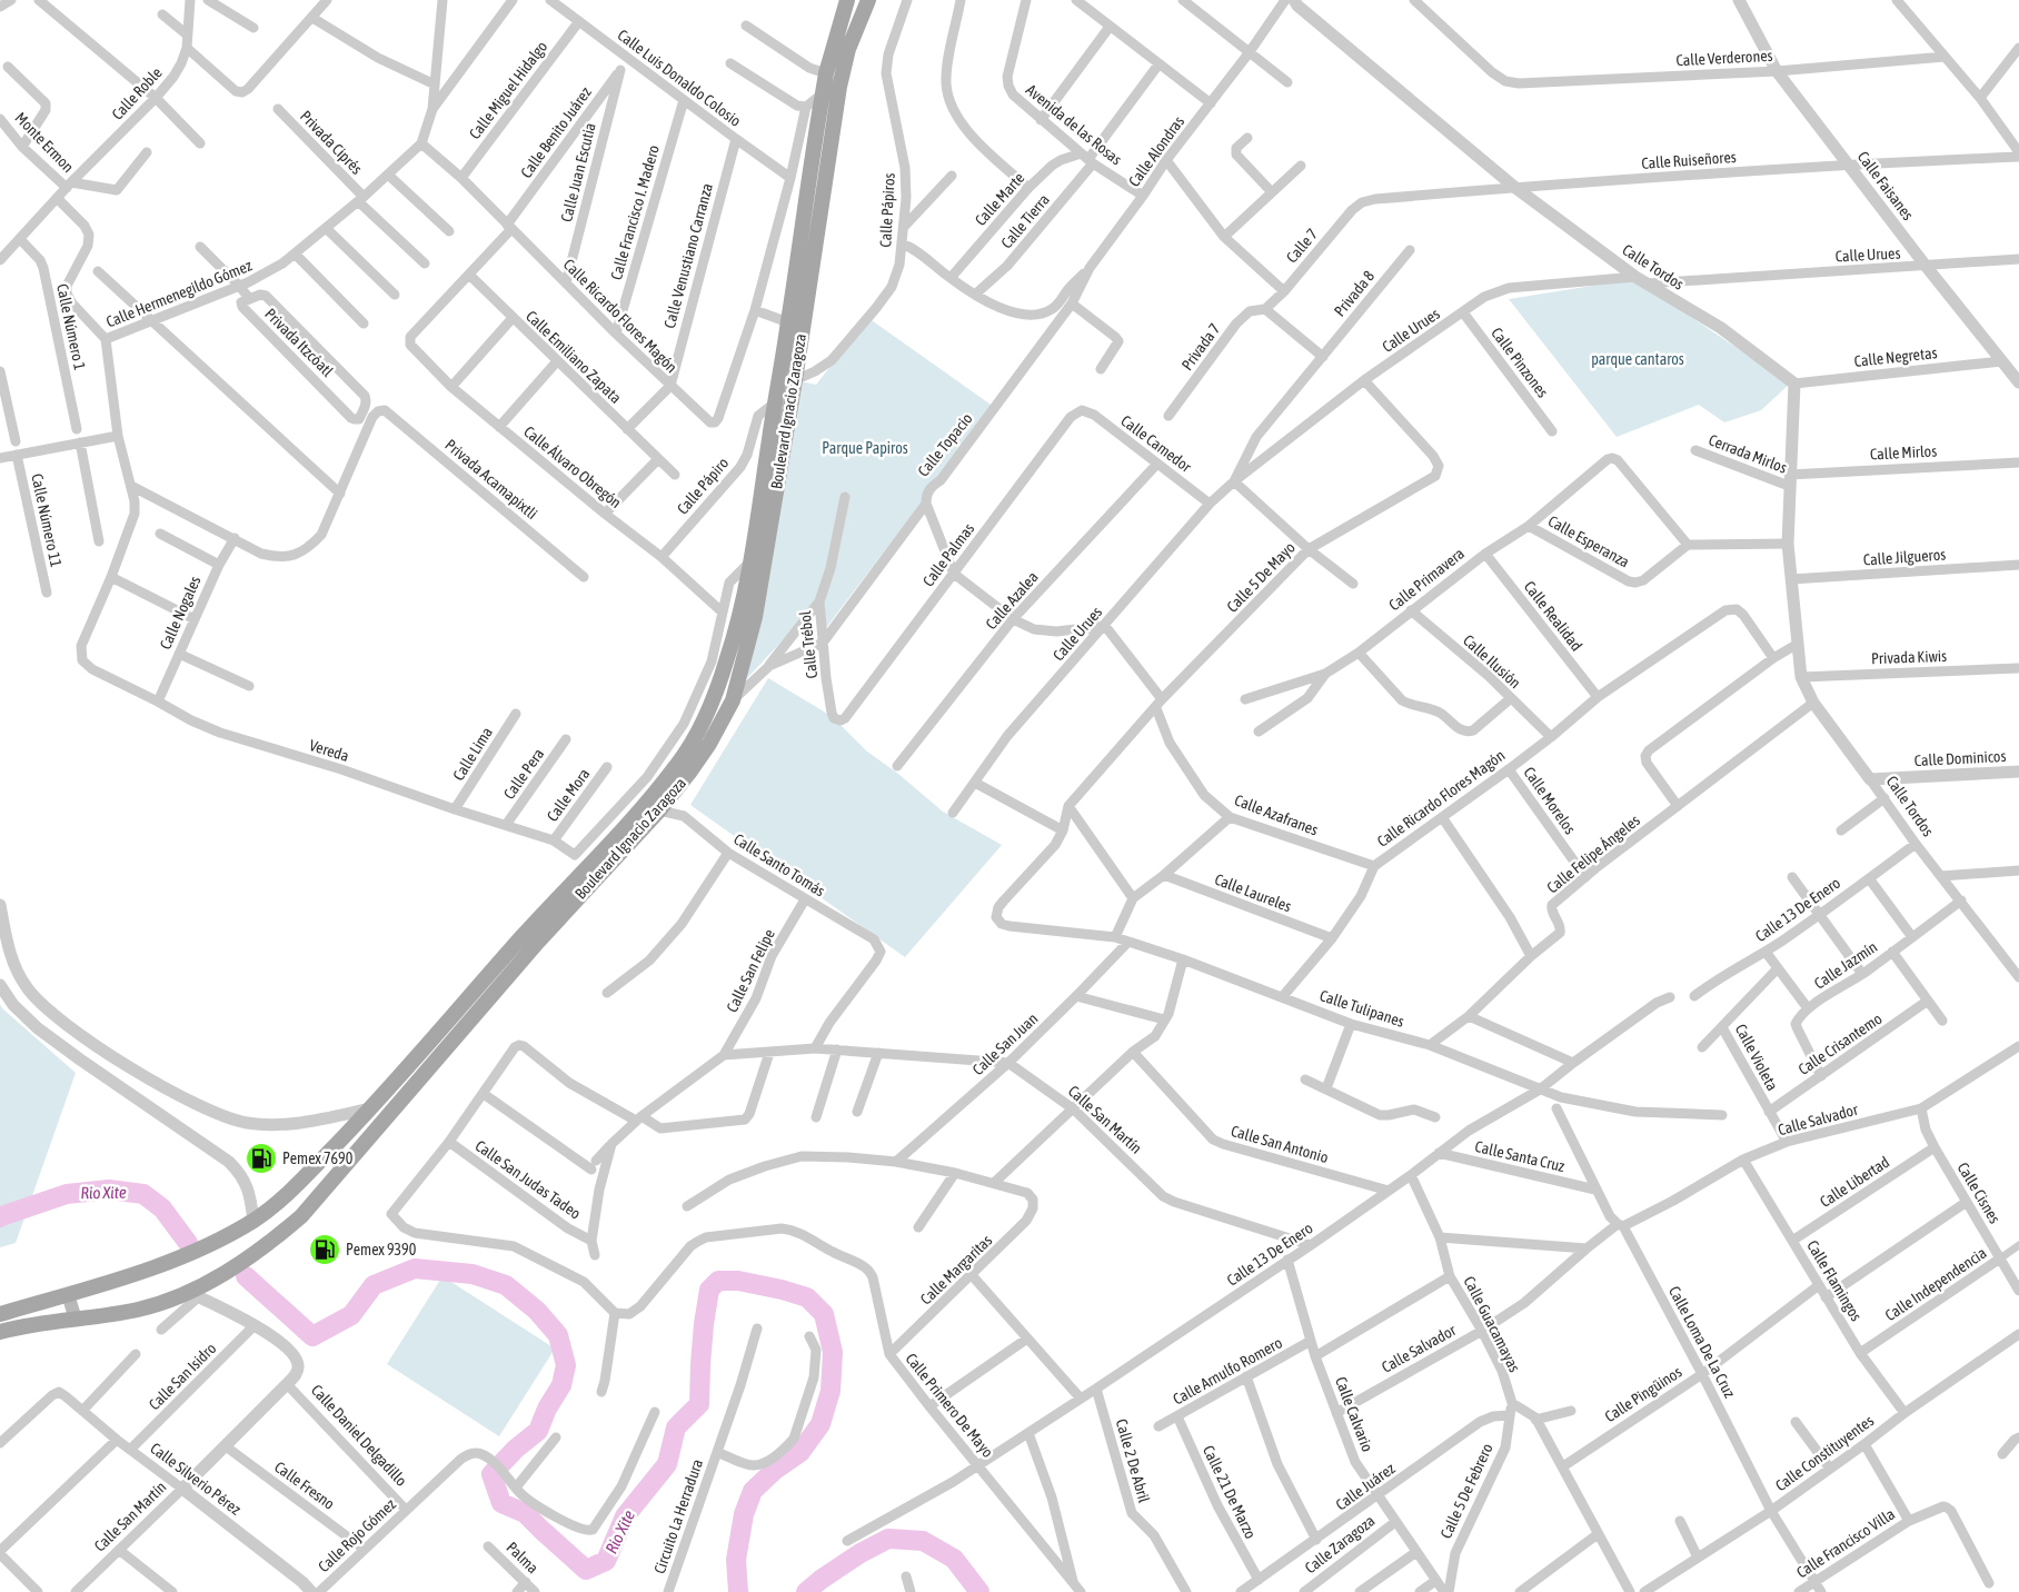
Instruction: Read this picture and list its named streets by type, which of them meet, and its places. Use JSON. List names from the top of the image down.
{
  "streets": {
    "main road": ["Boulevard Ignacio Zaragoza"],
    "street": [
      "Calle Verderones",
      "Calle Luis Donaldo Colosio",
      "Calle Miguel Hidalgo",
      "Calle Roble",
      "Avenida de las Rosas",
      "Calle Benito Juárez",
      "Monte Ermon",
      "Privada Ciprés",
      "Calle Alondras",
      "Calle Ruiseñores",
      "Calle Juan Escutia",
      "Calle Faisanes",
      "Calle Marte",
      "Calle Pápiros",
      "Calle Francisco I. Madero",
      "Calle Tierra",
      "Calle 7",
      "Calle Urues",
      "Calle Venustiano Carranza",
      "Calle Tordos",
      "Calle Hermenegildo Gómez",
      "Privada 8",
      "Calle Ricardo Flores Magón",
      "Calle Número 1",
      "Privada Itzcóatl",
      "Privada 7",
      "Calle Emiliano Zapata",
      "Calle Negretas",
      "Calle Pinzones",
      "Calle Camedor",
      "Calle Topacio",
      "Calle Mirlos",
      "Cerrada Mirlos",
      "Calle Álvaro Obregón",
      "Privada Acamapixtli",
      "Calle Pápiro",
      "Calle Número 11",
      "Calle Esperanza",
      "Calle Palmas",
      "Calle Jilgueros",
      "Calle 5 De Mayo",
      "Calle Primavera",
      "Calle Azalea",
      "Calle Nogales",
      "Calle Realidad",
      "Calle Trébol",
      "Privada Kiwis",
      "Calle Ilusión",
      "Vereda",
      "Calle Lima",
      "Calle Dominicos",
      "Calle Pera",
      "Calle Mora",
      "Calle Morelos",
      "Calle Azafranes",
      "Calle Felipe Ángeles",
      "Calle Santo Tomás",
      "Calle Laureles",
      "Calle 13 De Enero",
      "Calle Jazmín",
      "Calle San Felipe",
      "Calle Tulipanes",
      "Calle San Juan",
      "Calle Crisantemo",
      "Calle Violeta",
      "Calle San Martín",
      "Calle Salvador",
      "Calle San Antonio",
      "Calle Santa Cruz",
      "Calle San Judas Tadeo",
      "Calle Libertad",
      "Calle Cisnes",
      "Calle Margaritas",
      "Calle Flamingos",
      "Calle Independencia",
      "Calle Guacamayas",
      "Calle Loma De La Cruz",
      "Calle Arnulfo Romero",
      "Calle San Isidro",
      "Calle Pingüinos",
      "Calle Primero De Mayo",
      "Calle Calvario",
      "Calle Daniel Delgadillo",
      "Calle Constituyentes",
      "Calle 2 De Abril",
      "Calle Silverio Pérez",
      "Calle Fresno",
      "Calle Juárez",
      "Calle 5 De Febrero",
      "Calle 21 De Marzo",
      "Circuito La Herradura",
      "Calle Rojo Gómez",
      "Calle Francisco Villa",
      "Calle Zaragoza",
      "Palma"
    ]
  },
  "crossings": [
    ["Calle Verderones", "Calle Faisanes"],
    ["Calle Luis Donaldo Colosio", "Calle Miguel Hidalgo"],
    ["Calle Luis Donaldo Colosio", "Calle Benito Juárez"],
    ["Calle Luis Donaldo Colosio", "Calle Francisco I. Madero"],
    ["Calle Luis Donaldo Colosio", "Calle Venustiano Carranza"],
    ["Calle Luis Donaldo Colosio", "Calle Ricardo Flores Magón"],
    ["Calle Miguel Hidalgo", "Calle Ricardo Flores Magón"],
    ["Calle Roble", "Monte Ermon"],
    ["Calle Roble", "Calle Número 1"],
    ["Avenida de las Rosas", "Calle Alondras"],
    ["Avenida de las Rosas", "Calle Marte"],
    ["Avenida de las Rosas", "Calle Tierra"],
    ["Calle Benito Juárez", "Calle Juan Escutia"],
    ["Calle Benito Juárez", "Calle Ricardo Flores Magón"],
    ["Calle Benito Juárez", "Calle Emiliano Zapata"],
    ["Calle Benito Juárez", "Calle Álvaro Obregón"],
    ["Privada Ciprés", "Calle Hermenegildo Gómez"],
    ["Calle Alondras", "Calle Tordos"],
    ["Calle Alondras", "Calle Topacio"],
    ["Calle Ruiseñores", "Calle Faisanes"],
    ["Calle Ruiseñores", "Calle 7"],
    ["Calle Ruiseñores", "Calle Tordos"],
    ["Calle Juan Escutia", "Calle Ricardo Flores Magón"],
    ["Calle Faisanes", "Calle Urues"],
    ["Calle Faisanes", "Calle Negretas"],
    ["Calle Marte", "Calle Tierra"],
    ["Calle Pápiros", "Boulevard Ignacio Zaragoza"],
    ["Calle Francisco I. Madero", "Calle Ricardo Flores Magón"],
    ["Calle 7", "Privada 7"],
    ["Calle Urues", "Calle Tordos"],
    ["Calle Urues", "Privada 8"],
    ["Calle Urues", "Calle Pinzones"],
    ["Calle Urues", "Calle Camedor"],
    ["Calle Urues", "Calle 5 De Mayo"],
    ["Calle Urues", "Calle Azafranes"],
    ["Calle Venustiano Carranza", "Calle Ricardo Flores Magón"],
    ["Calle Tordos", "Calle Negretas"],
    ["Calle Tordos", "Calle Mirlos"],
    ["Calle Tordos", "Cerrada Mirlos"],
    ["Calle Tordos", "Calle Jilgueros"],
    ["Calle Tordos", "Privada Kiwis"],
    ["Calle Tordos", "Calle Dominicos"],
    ["Calle Tordos", "Calle Felipe Ángeles"],
    ["Calle Tordos", "Calle 13 De Enero"],
    ["Calle Tordos", "Calle Jazmín"],
    ["Calle Hermenegildo Gómez", "Calle Ricardo Flores Magón"],
    ["Calle Hermenegildo Gómez", "Vereda"],
    ["Calle Ricardo Flores Magón", "Calle Realidad"],
    ["Calle Ricardo Flores Magón", "Calle Ilusión"],
    ["Calle Ricardo Flores Magón", "Calle Morelos"],
    ["Calle Ricardo Flores Magón", "Calle Azafranes"],
    ["Calle Ricardo Flores Magón", "Calle Laureles"],
    ["Calle Ricardo Flores Magón", "Calle Tulipanes"],
    ["Boulevard Ignacio Zaragoza", "Calle Pápiro"],
    ["Boulevard Ignacio Zaragoza", "Calle Santo Tomás"],
    ["Calle Camedor", "Calle Palmas"],
    ["Calle Camedor", "Calle Azalea"],
    ["Calle Topacio", "Calle Trébol"],
    ["Calle Mirlos", "Cerrada Mirlos"],
    ["Calle Álvaro Obregón", "Calle Pápiro"],
    ["Calle Álvaro Obregón", "Vereda"],
    ["Calle Esperanza", "Calle Primavera"],
    ["Calle Palmas", "Calle Trébol"],
    ["Calle 5 De Mayo", "Calle Azafranes"],
    ["Calle 5 De Mayo", "Calle Tulipanes"],
    ["Calle Primavera", "Calle Realidad"],
    ["Calle Primavera", "Calle Ilusión"],
    ["Calle Nogales", "Vereda"],
    ["Vereda", "Calle Lima"],
    ["Vereda", "Calle Pera"],
    ["Vereda", "Calle Mora"],
    ["Calle Morelos", "Calle Felipe Ángeles"],
    ["Calle Felipe Ángeles", "Calle Tulipanes"],
    ["Calle Santo Tomás", "Calle San Felipe"],
    ["Calle 13 De Enero", "Calle Tulipanes"],
    ["Calle 13 De Enero", "Calle San Martín"],
    ["Calle 13 De Enero", "Calle San Antonio"],
    ["Calle 13 De Enero", "Calle Santa Cruz"],
    ["Calle 13 De Enero", "Calle Guacamayas"],
    ["Calle 13 De Enero", "Calle Primero De Mayo"],
    ["Calle 13 De Enero", "Calle Calvario"],
    ["Calle 13 De Enero", "Calle 2 De Abril"],
    ["Calle Jazmín", "Calle Crisantemo"],
    ["Calle Tulipanes", "Calle San Juan"],
    ["Calle San Juan", "Calle San Martín"],
    ["Calle Crisantemo", "Calle Violeta"],
    ["Calle Violeta", "Calle Salvador"],
    ["Calle San Martín", "Calle San Isidro"],
    ["Calle San Martín", "Calle Daniel Delgadillo"],
    ["Calle San Martín", "Calle Silverio Pérez"],
    ["Calle San Martín", "Calle Fresno"],
    ["Calle Salvador", "Calle Cisnes"],
    ["Calle Salvador", "Calle Flamingos"],
    ["Calle Salvador", "Calle Guacamayas"],
    ["Calle Salvador", "Calle Loma De La Cruz"],
    ["Calle Salvador", "Calle Calvario"],
    ["Calle Santa Cruz", "Calle Loma De La Cruz"],
    ["Calle Libertad", "Calle Cisnes"],
    ["Calle Libertad", "Calle Flamingos"],
    ["Calle Cisnes", "Calle Independencia"],
    ["Calle Margaritas", "Calle Primero De Mayo"],
    ["Calle Flamingos", "Calle Independencia"],
    ["Calle Flamingos", "Calle Pingüinos"],
    ["Calle Flamingos", "Calle Constituyentes"],
    ["Calle Guacamayas", "Calle 5 De Febrero"],
    ["Calle Loma De La Cruz", "Calle Pingüinos"],
    ["Calle Loma De La Cruz", "Calle Constituyentes"],
    ["Calle Loma De La Cruz", "Calle Francisco Villa"],
    ["Calle Arnulfo Romero", "Calle Calvario"],
    ["Calle Arnulfo Romero", "Calle 21 De Marzo"],
    ["Calle San Isidro", "Calle Silverio Pérez"],
    ["Calle Calvario", "Calle Juárez"],
    ["Calle Calvario", "Calle 5 De Febrero"],
    ["Calle Calvario", "Calle Zaragoza"],
    ["Calle Daniel Delgadillo", "Calle Rojo Gómez"],
    ["Calle Fresno", "Calle Rojo Gómez"],
    ["Calle Juárez", "Calle 5 De Febrero"],
    ["Calle Juárez", "Calle 21 De Marzo"]
  ],
  "water": ["Rio Xite"],
  "parks": ["parque cantaros", "Parque Papiros"],
  "places": {
    "fuel station": ["Pemex 7690", "Pemex 9390"]
  }
}
